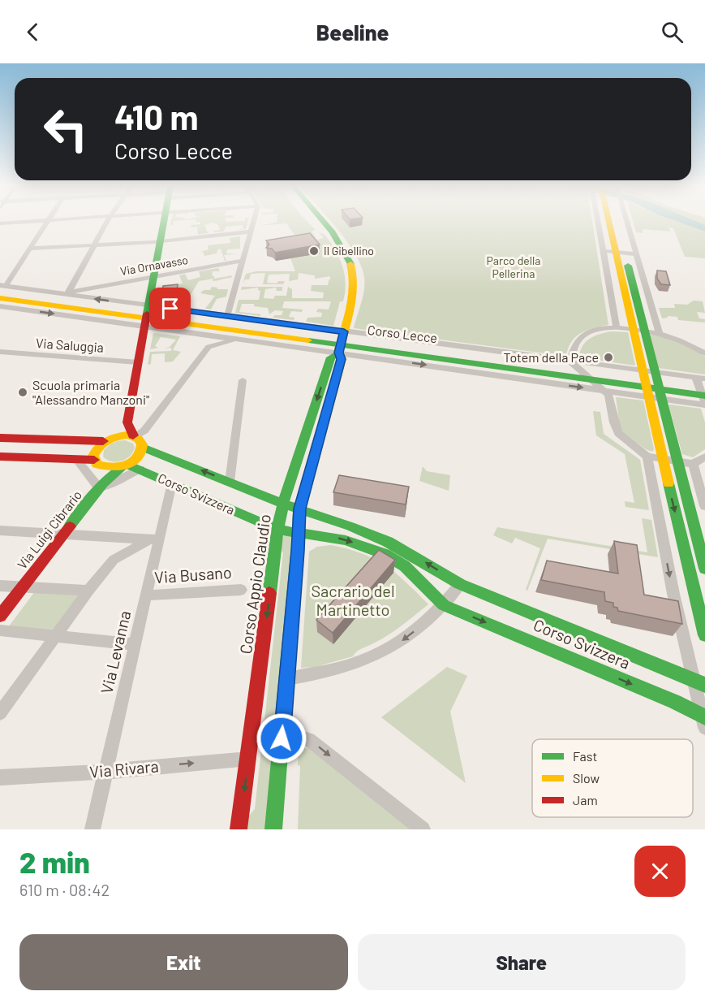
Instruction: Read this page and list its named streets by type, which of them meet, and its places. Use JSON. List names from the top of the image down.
{
  "streets": {
    "street": [
      "Via Ornavasso",
      "Corso Lecce",
      "Via Saluggia",
      "Corso Svizzera",
      "Via Luigi Cibrario",
      "Via Busano",
      "Corso Appio Claudio",
      "Via Levanna",
      "Via Rivara"
    ]
  },
  "crossings": [
    ["Via Ornavasso", "Corso Lecce"],
    ["Corso Lecce", "Corso Appio Claudio"],
    ["Corso Svizzera", "Via Luigi Cibrario"],
    ["Corso Svizzera", "Corso Appio Claudio"],
    ["Corso Svizzera", "Via Levanna"],
    ["Via Busano", "Via Levanna"],
    ["Corso Appio Claudio", "Via Rivara"],
    ["Via Levanna", "Via Rivara"]
  ],
  "one_way": ["Via Rivara"],
  "parks": ["Parco della Pellerina", "Sacrario del Martinetto"],
  "places": ["Il Gibellino", "Totem della Pace", "Scuola primaria \"Alessandro Manzoni\""],
  "legend": ["Fast", "Slow", "Jam"],
  "page": {
    "header": "Beeline",
    "turn": ["410 m", "Corso Lecce"],
    "heading": ["2 min", "610 m · 08:42"],
    "buttons": ["Exit", "Share"]
  }
}
